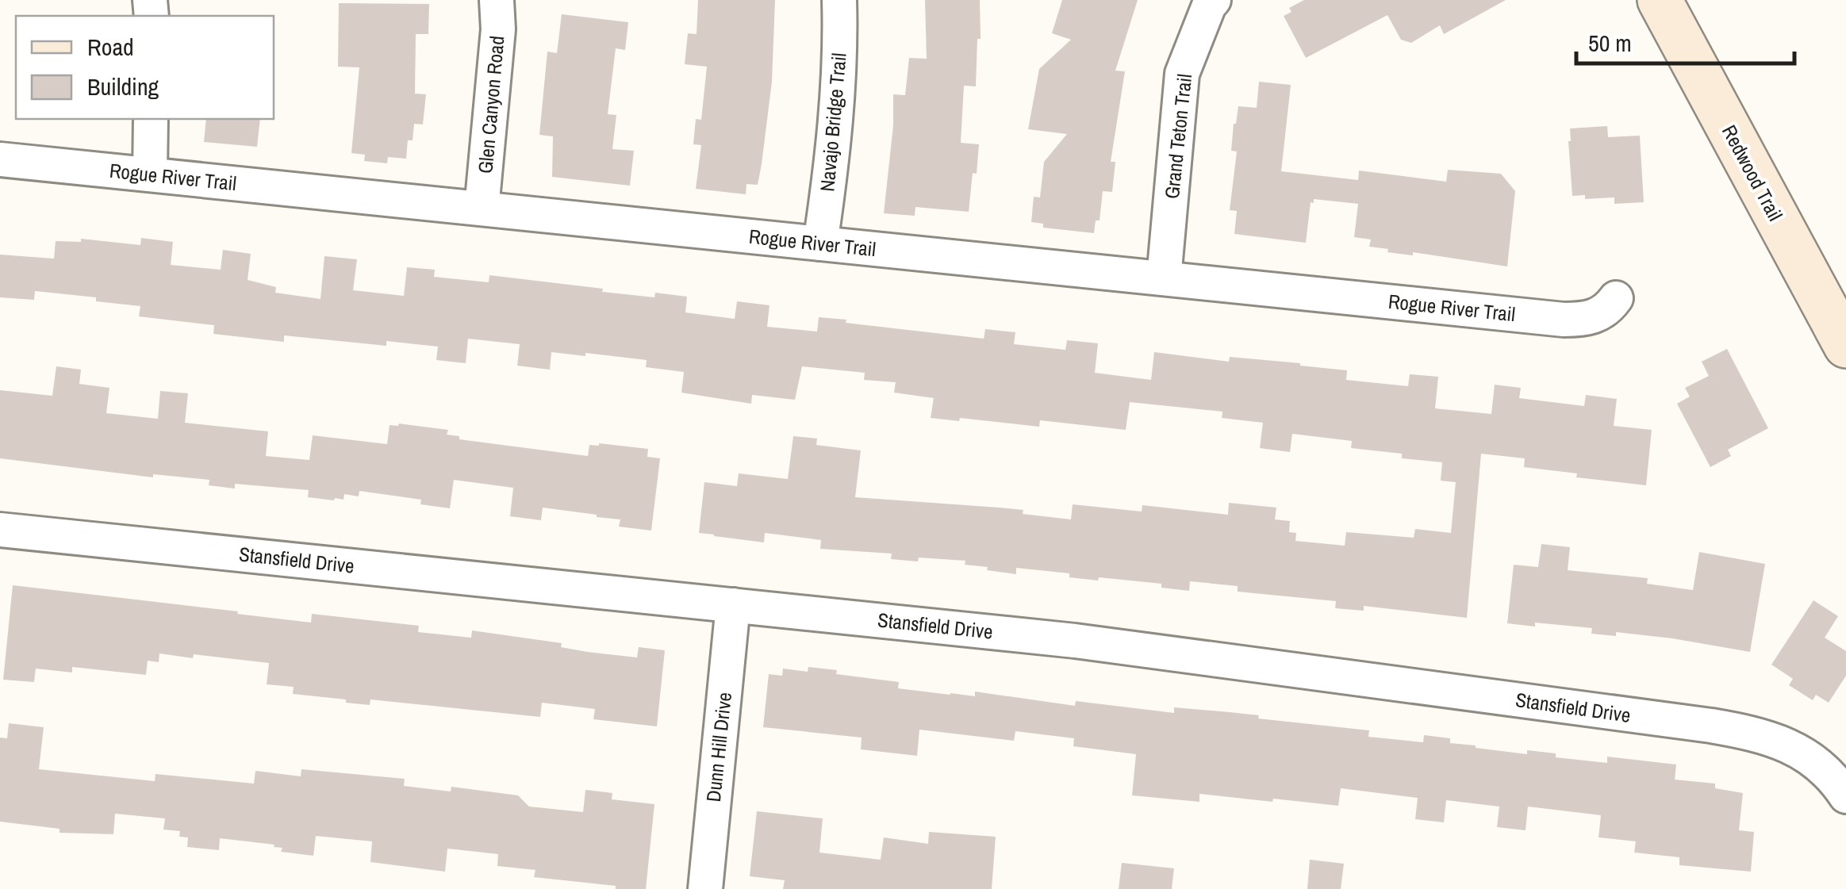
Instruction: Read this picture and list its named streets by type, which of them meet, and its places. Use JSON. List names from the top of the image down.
{
  "streets": {
    "street": [
      "Glen Canyon Road",
      "Navajo Bridge Trail",
      "Grand Teton Trail",
      "Redwood Trail",
      "Rogue River Trail",
      "Stansfield Drive",
      "Dunn Hill Drive"
    ]
  },
  "crossings": [
    ["Glen Canyon Road", "Rogue River Trail"],
    ["Navajo Bridge Trail", "Rogue River Trail"],
    ["Grand Teton Trail", "Rogue River Trail"],
    ["Stansfield Drive", "Dunn Hill Drive"]
  ],
  "legend": ["Road", "Building"],
  "scale_bar": "50 m"
}
